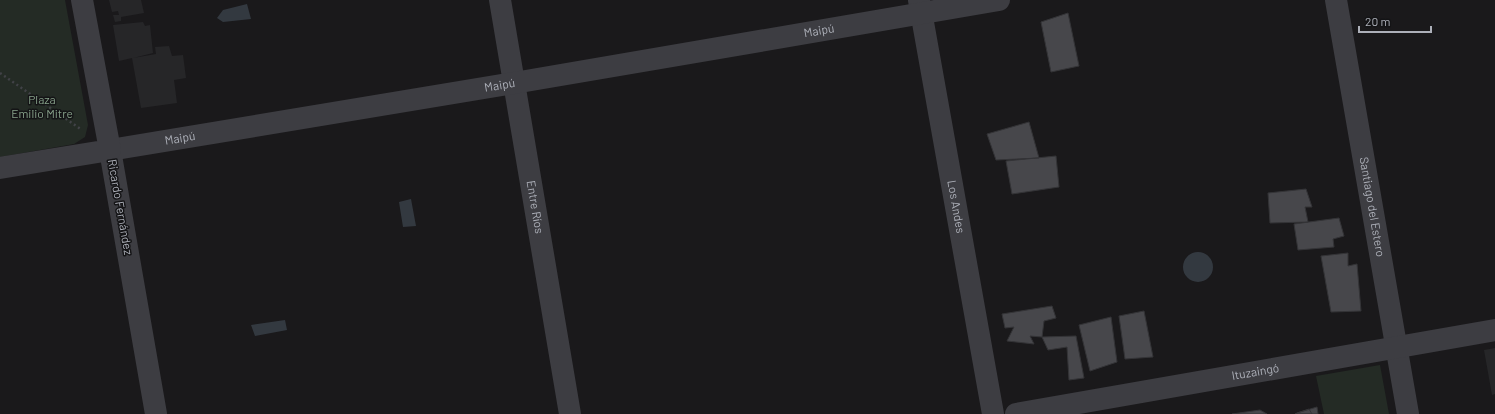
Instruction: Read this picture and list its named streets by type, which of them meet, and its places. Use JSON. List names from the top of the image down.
{
  "streets": {
    "street": [
      "Maipú",
      "Ricardo Fernández",
      "Entre Ríos",
      "Los Andes",
      "Santiago del Estero",
      "Ituzaingó"
    ]
  },
  "crossings": [
    ["Maipú", "Ricardo Fernández"],
    ["Maipú", "Entre Ríos"],
    ["Maipú", "Los Andes"],
    ["Santiago del Estero", "Ituzaingó"]
  ],
  "parks": ["Plaza Emilio Mitre"],
  "scale_bar": "20 m"
}
